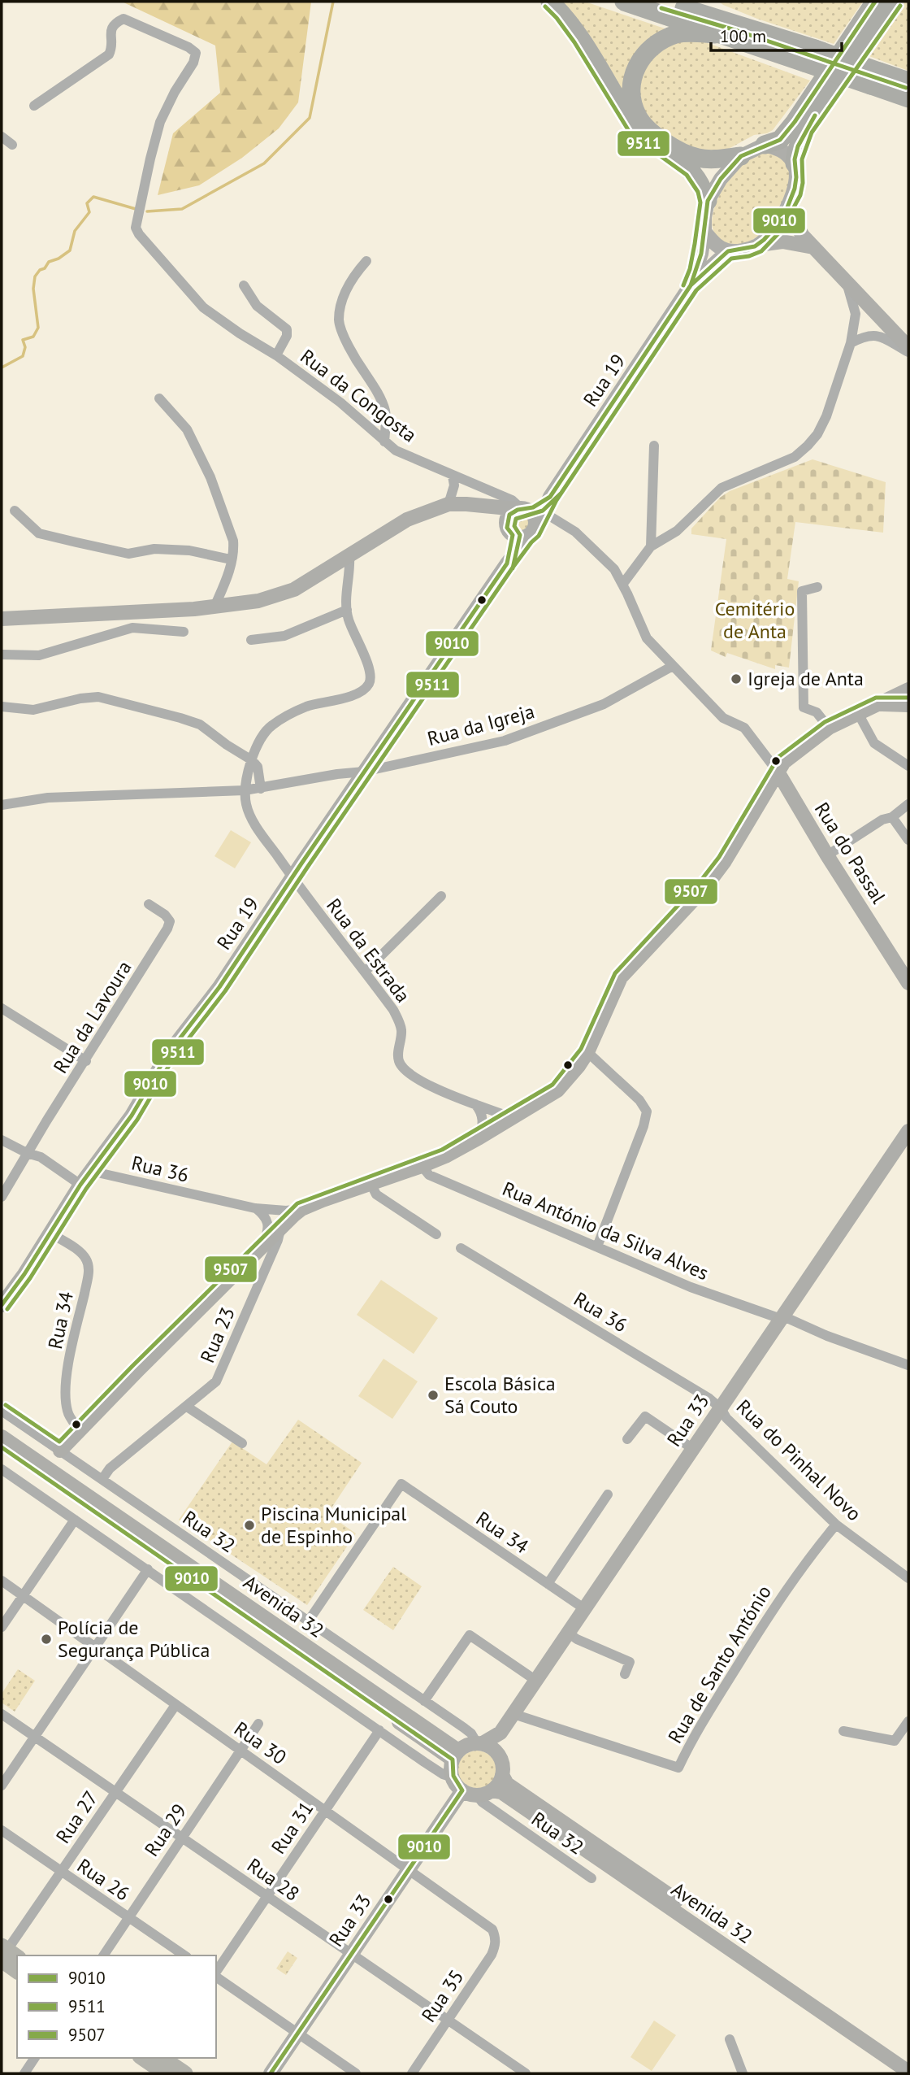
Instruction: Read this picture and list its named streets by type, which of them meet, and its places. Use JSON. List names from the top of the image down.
{
  "streets": {
    "main road": [
      "Rua 19",
      "Rua do Passal",
      "Rua 33",
      "Avenida 32"
    ],
    "street": [
      "Rua da Congosta",
      "Rua da Igreja",
      "Rua da Estrada",
      "Rua da Lavoura",
      "Rua 36",
      "Rua António da Silva Alves",
      "Rua 34",
      "Rua 23",
      "Rua do Pinhal Novo",
      "Rua 32",
      "Rua de Santo António",
      "Rua 30",
      "Rua 27",
      "Rua 31",
      "Rua 29",
      "Rua 26",
      "Rua 28",
      "Rua 35"
    ]
  },
  "crossings": [
    ["Rua 19", "Rua da Congosta"],
    ["Rua 19", "Rua da Igreja"],
    ["Rua 19", "Rua da Estrada"],
    ["Rua 19", "Rua 36"],
    ["Rua 19", "Rua 34"],
    ["Rua da Igreja", "Rua da Estrada"],
    ["Rua 36", "Rua 33"],
    ["Rua 36", "Rua do Pinhal Novo"],
    ["Rua António da Silva Alves", "Rua 33"],
    ["Rua 34", "Rua 33"],
    ["Rua 34", "Rua 32"],
    ["Rua 23", "Rua 32"],
    ["Rua 33", "Rua do Pinhal Novo"],
    ["Rua 33", "Rua 32"],
    ["Rua 33", "Avenida 32"],
    ["Rua 33", "Rua de Santo António"],
    ["Rua 33", "Rua 30"],
    ["Rua 33", "Rua 28"],
    ["Rua do Pinhal Novo", "Rua de Santo António"],
    ["Rua 32", "Avenida 32"],
    ["Rua 30", "Rua 27"],
    ["Rua 30", "Rua 31"],
    ["Rua 30", "Rua 29"],
    ["Rua 30", "Rua 35"],
    ["Rua 27", "Rua 26"],
    ["Rua 27", "Rua 28"],
    ["Rua 31", "Rua 28"],
    ["Rua 29", "Rua 26"],
    ["Rua 29", "Rua 28"],
    ["Rua 28", "Rua 35"]
  ],
  "parks": ["Cemitério de Anta"],
  "places": [
    "Igreja de Anta",
    "Escola Básica Sá Couto",
    "Piscina Municipal de Espinho",
    "Polícia de Segurança Pública"
  ],
  "lines": ["transit line 9010", "transit line 9511", "transit line 9507"],
  "legend": ["9010", "9511", "9507"],
  "scale_bar": "100 m"
}
